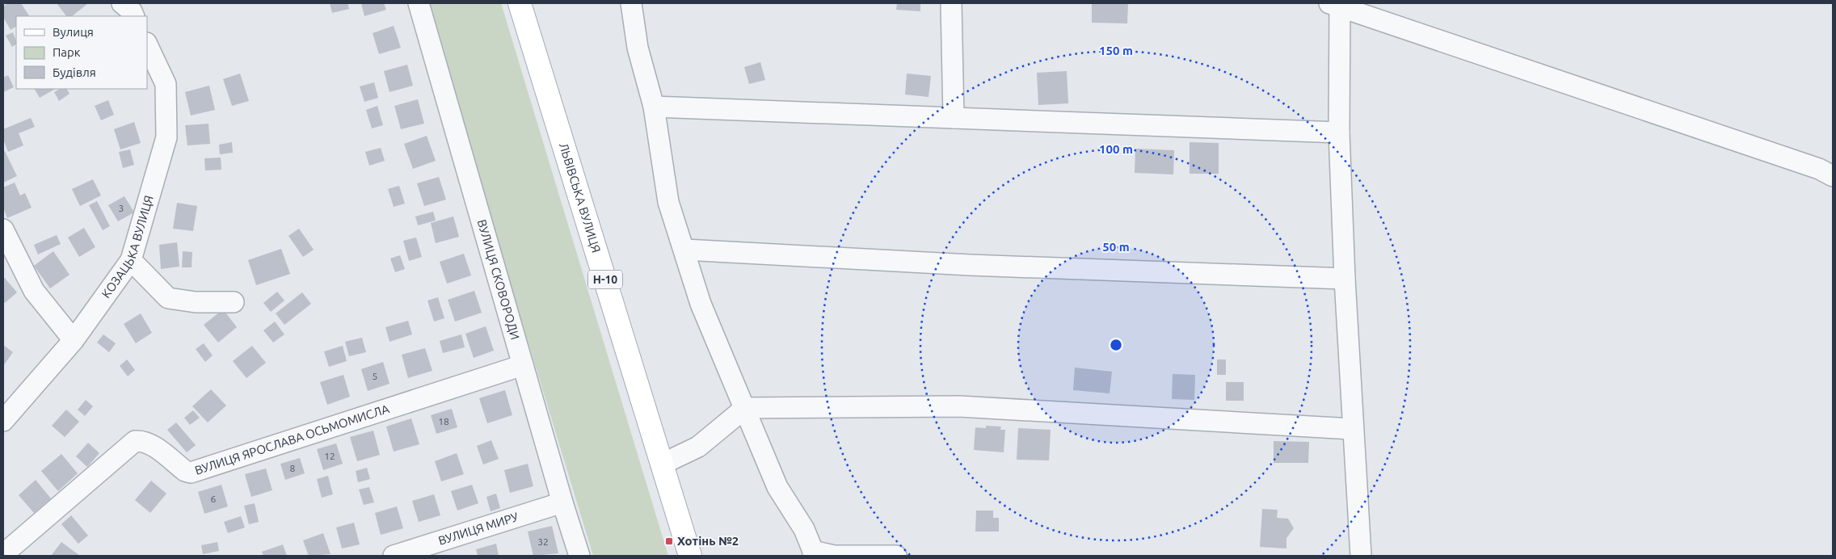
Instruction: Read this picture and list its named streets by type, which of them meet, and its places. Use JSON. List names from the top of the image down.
{
  "streets": {
    "main road": ["ЛЬВІВСЬКА ВУЛИЦЯ", "Н-10"],
    "street": [
      "КОЗАЦЬКА ВУЛИЦЯ",
      "ВУЛИЦЯ СКОВОРОДИ",
      "ВУЛИЦЯ ЯРОСЛАВА ОСЬМОМИСЛА",
      "ВУЛИЦЯ МИРУ"
    ]
  },
  "crossings": [
    ["ВУЛИЦЯ СКОВОРОДИ", "ВУЛИЦЯ ЯРОСЛАВА ОСЬМОМИСЛА"],
    ["ВУЛИЦЯ СКОВОРОДИ", "ВУЛИЦЯ МИРУ"]
  ],
  "places": {
    "transit": ["Хотінь №2"]
  },
  "house_numbers": [
    "3",
    "5",
    "18",
    "12",
    "8",
    "6",
    "32"
  ],
  "legend": ["Вулиця", "Парк", "Будівля"],
  "rings": ["150 m", "100 m", "50 m"]
}
